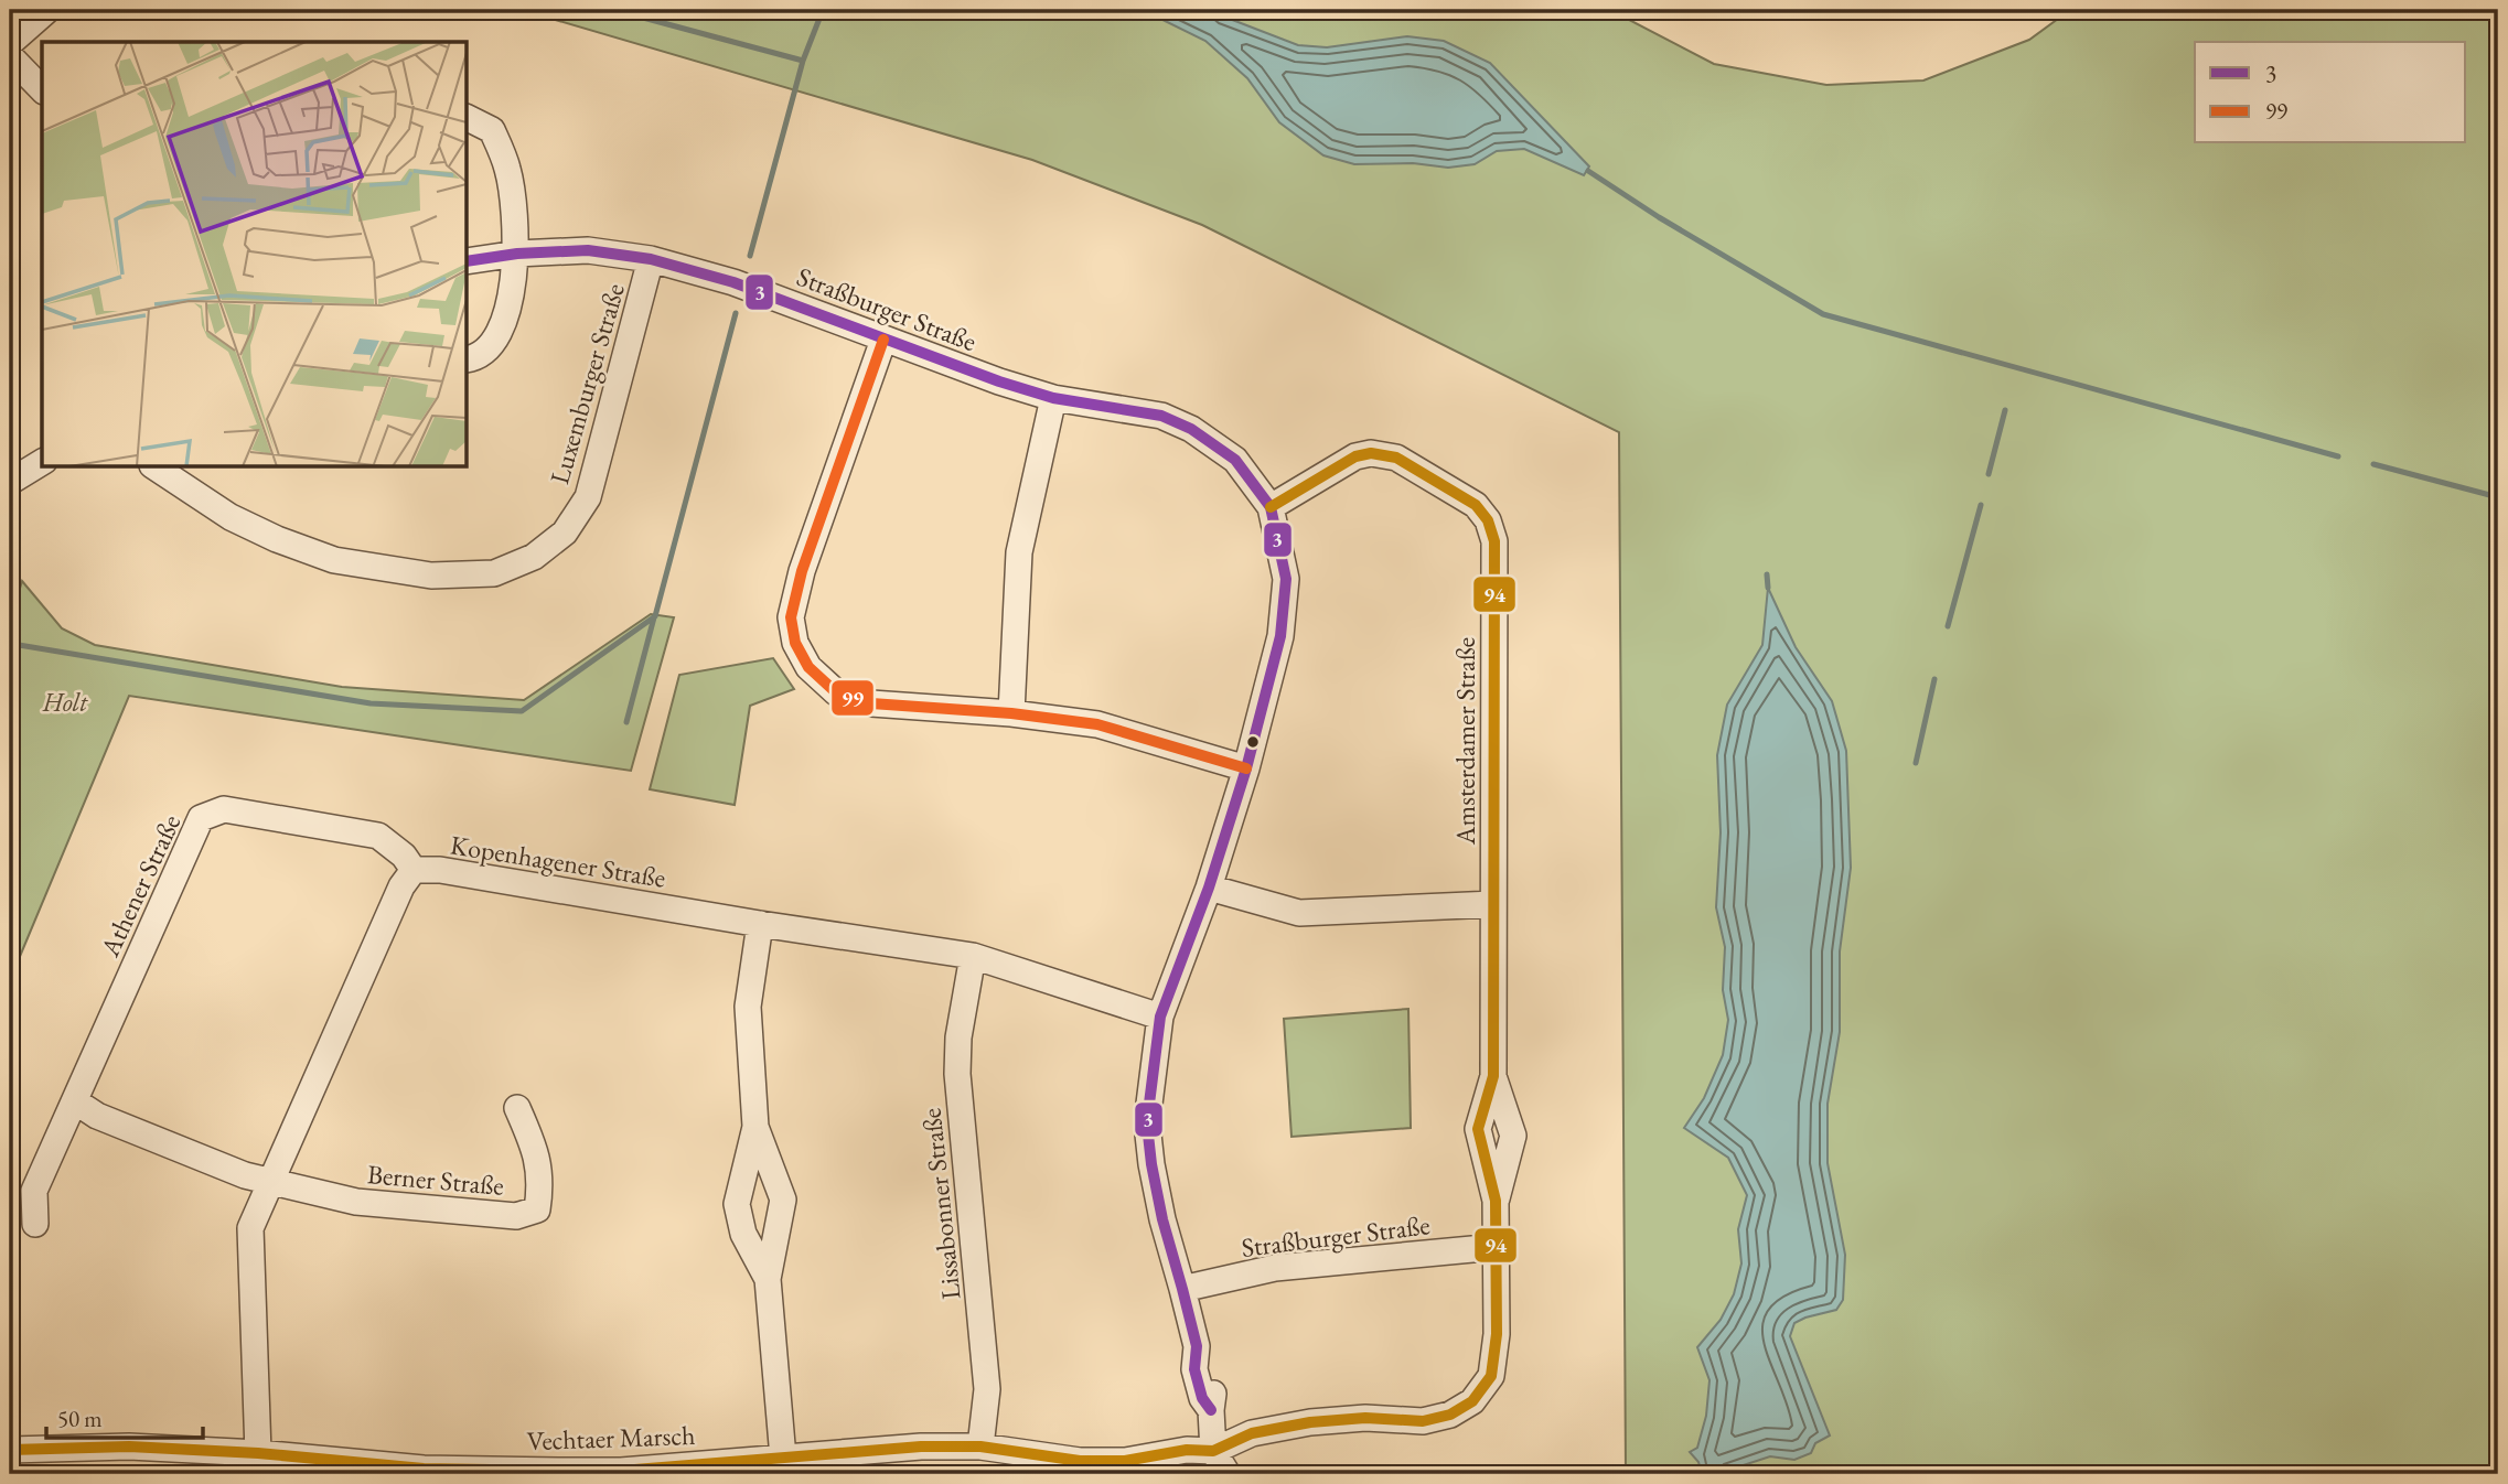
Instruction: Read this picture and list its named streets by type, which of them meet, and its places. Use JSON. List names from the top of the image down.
{
  "streets": {
    "street": [
      "Straßburger Straße",
      "Luxemburger Straße",
      "Amsterdamer Straße",
      "Kopenhagener Straße",
      "Athener Straße",
      "Berner Straße",
      "Lissabonner Straße",
      "Vechtaer Marsch"
    ]
  },
  "crossings": [
    ["Straßburger Straße", "Luxemburger Straße"],
    ["Straßburger Straße", "Amsterdamer Straße"],
    ["Straßburger Straße", "Kopenhagener Straße"],
    ["Straßburger Straße", "Vechtaer Marsch"],
    ["Amsterdamer Straße", "Vechtaer Marsch"],
    ["Kopenhagener Straße", "Athener Straße"],
    ["Kopenhagener Straße", "Berner Straße"],
    ["Kopenhagener Straße", "Lissabonner Straße"],
    ["Kopenhagener Straße", "Vechtaer Marsch"],
    ["Lissabonner Straße", "Vechtaer Marsch"]
  ],
  "parks": ["Holt"],
  "lines": ["transit line 3", "transit line 99", "transit line 94"],
  "legend": ["3", "99"],
  "scale_bar": "50 m"
}
